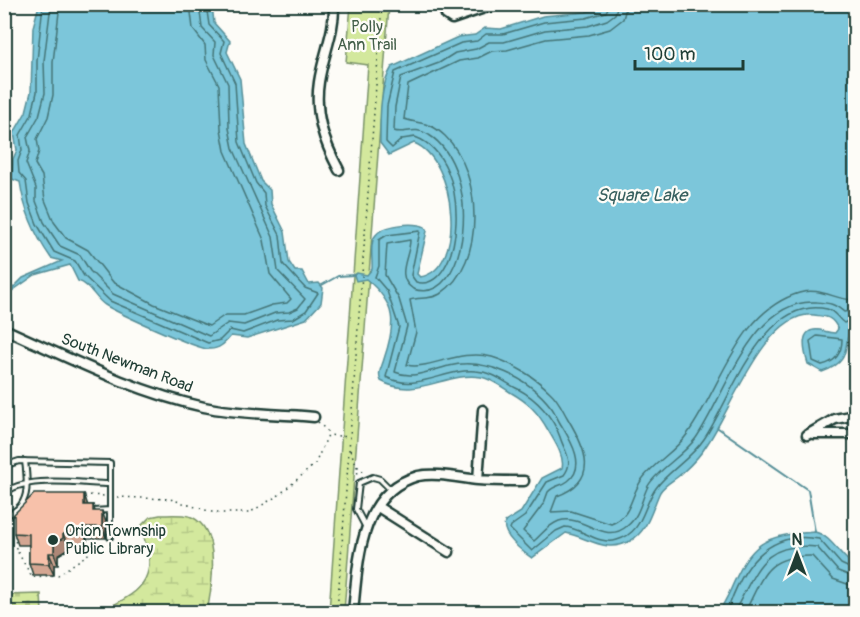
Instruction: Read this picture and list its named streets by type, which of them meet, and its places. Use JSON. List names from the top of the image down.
{
  "streets": {
    "street": ["South Newman Road"]
  },
  "water": ["Square Lake"],
  "parks": ["Polly Ann Trail"],
  "places": ["Orion Township Public Library"],
  "scale_bar": "100 m",
  "north": "top"
}
